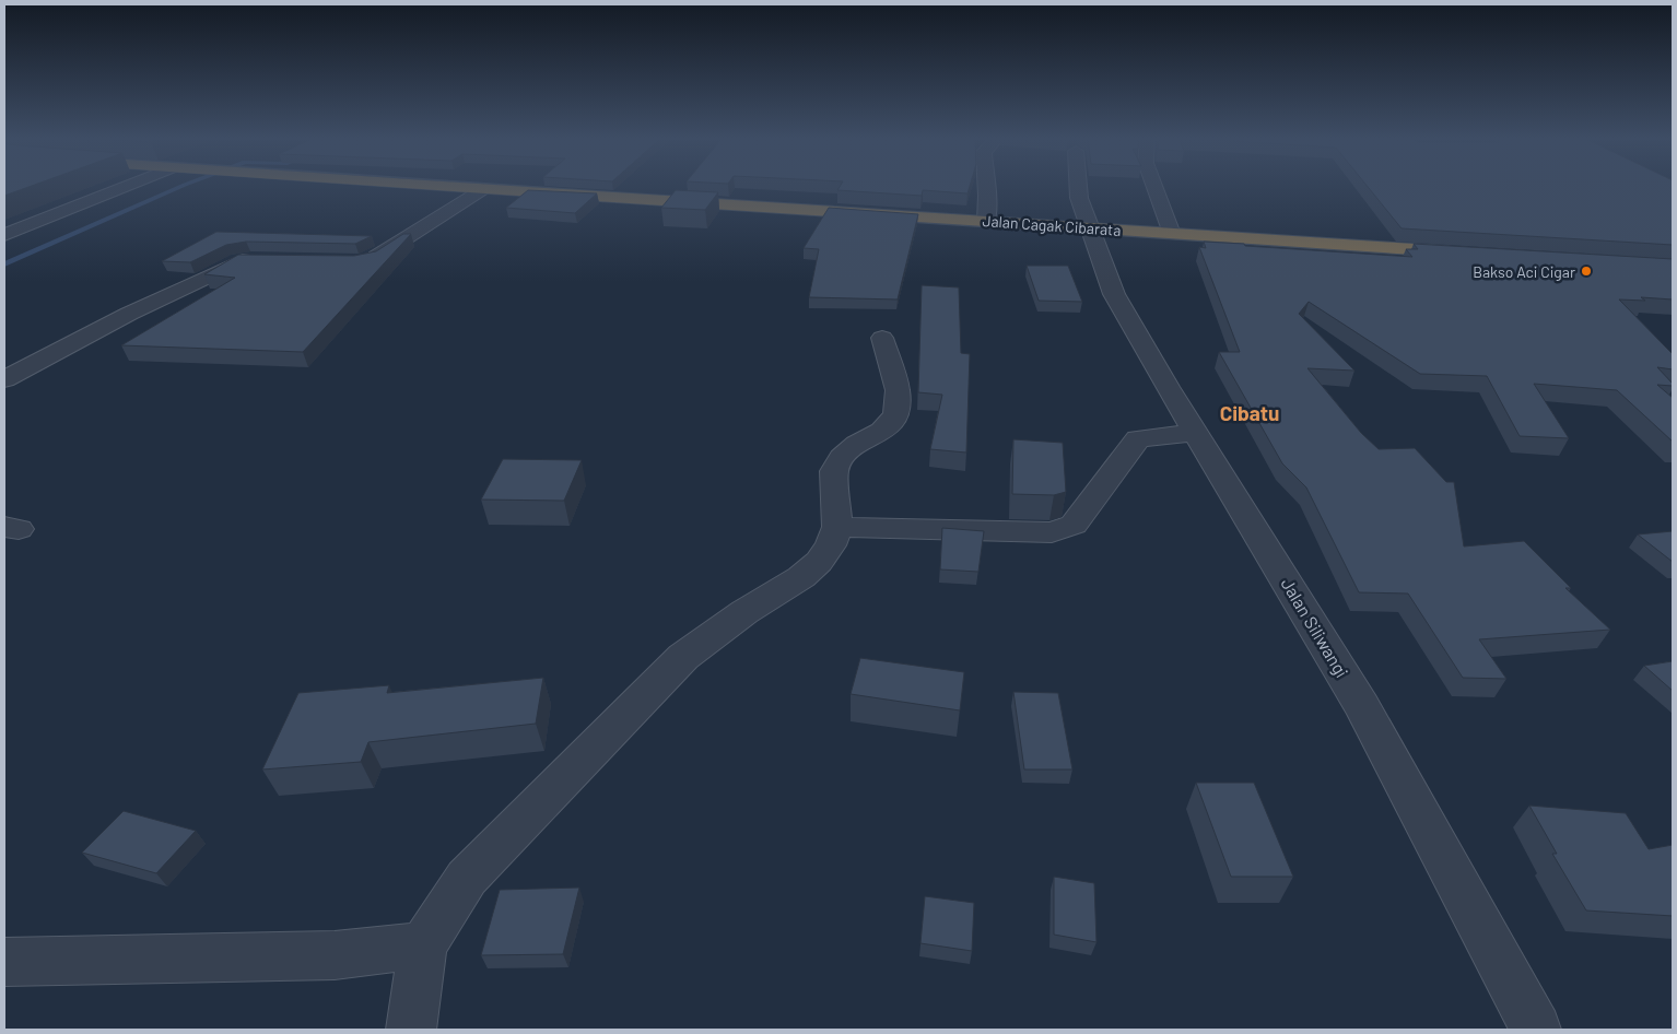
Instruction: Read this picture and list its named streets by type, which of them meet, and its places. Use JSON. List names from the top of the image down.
{
  "streets": {
    "highway": ["Jalan Cagak Cibarata"],
    "street": ["Jalan Siliwangi"]
  },
  "crossings": [
    ["Jalan Cagak Cibarata", "Jalan Siliwangi"]
  ],
  "districts": ["Cibatu"],
  "places": ["Bakso Aci Cigar"]
}
